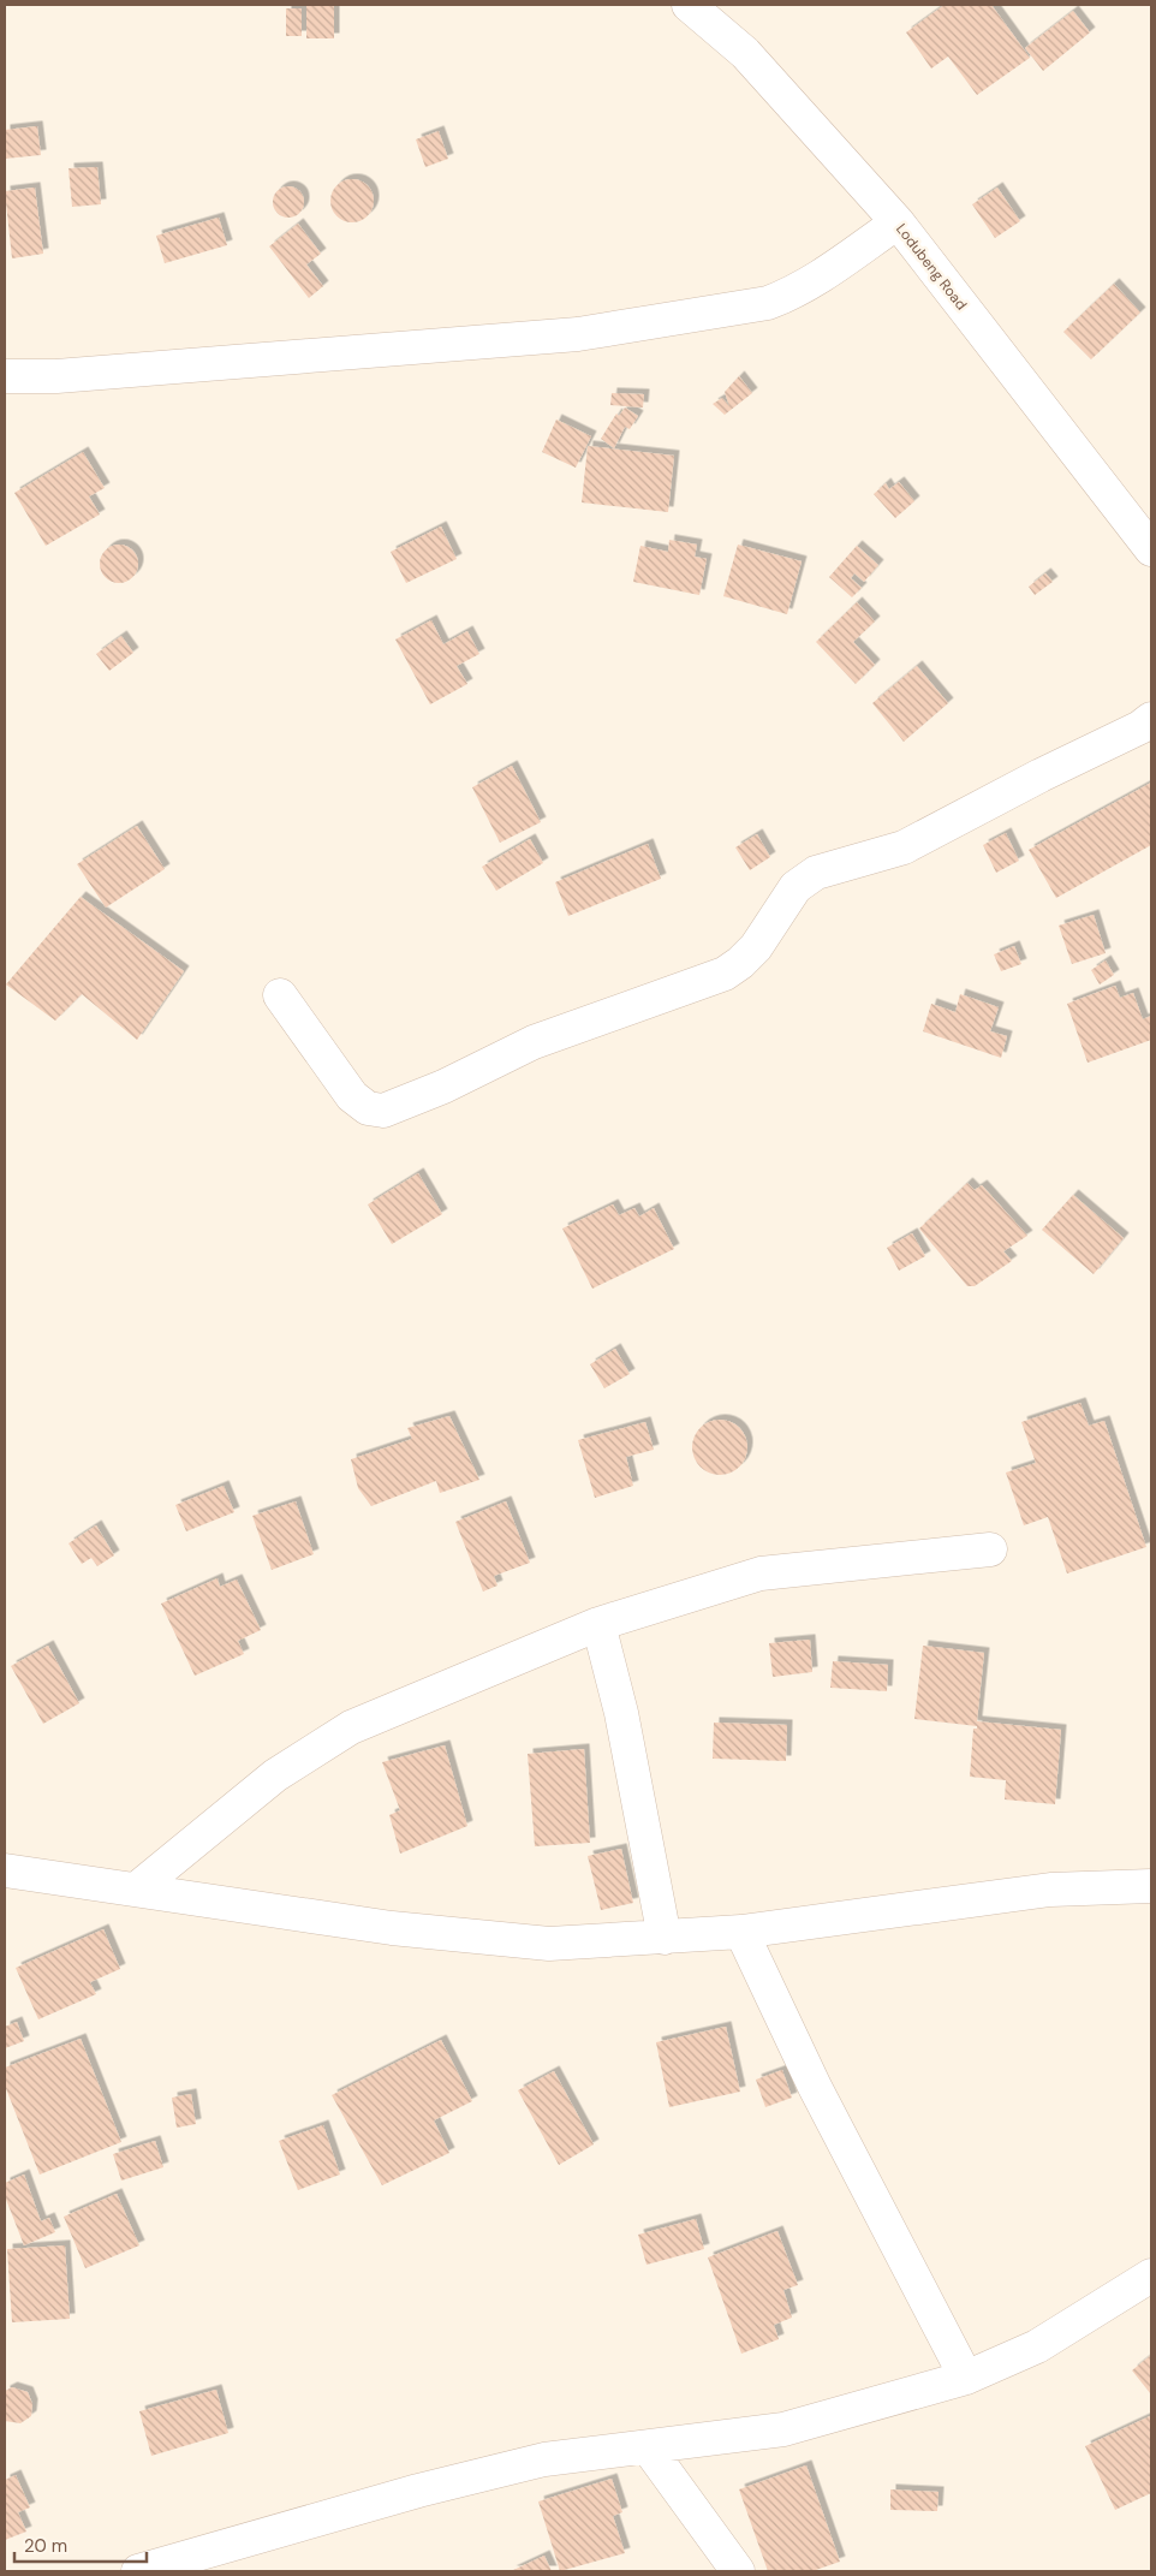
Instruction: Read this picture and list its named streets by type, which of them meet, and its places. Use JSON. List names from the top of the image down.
{
  "streets": {
    "street": ["Lodubeng Road"]
  },
  "scale_bar": "20 m"
}
